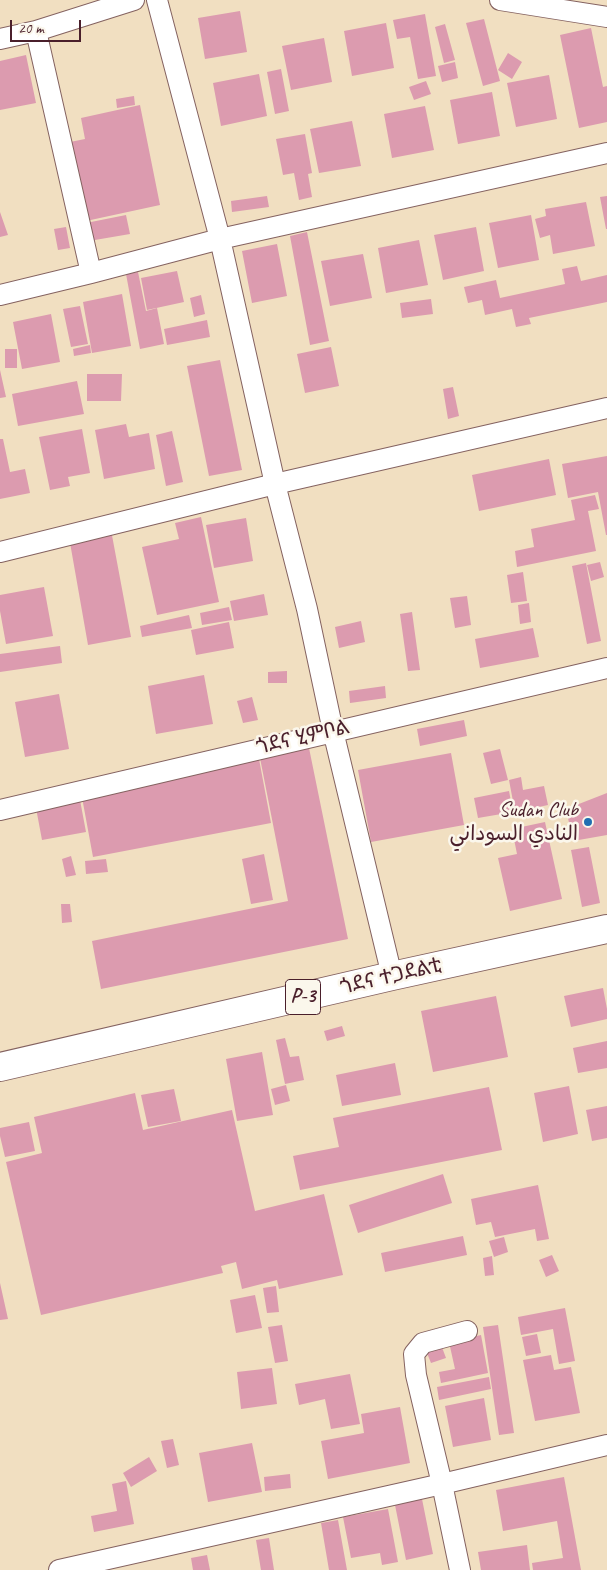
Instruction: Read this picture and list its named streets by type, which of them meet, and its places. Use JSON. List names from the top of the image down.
{
  "streets": {
    "main road": ["ጎደና ተጋደልቲ", "P-3"],
    "street": ["ጎደና ሂምቦል"]
  },
  "places": ["Sudan Club النادي السوداني"],
  "scale_bar": "20 m"
}
